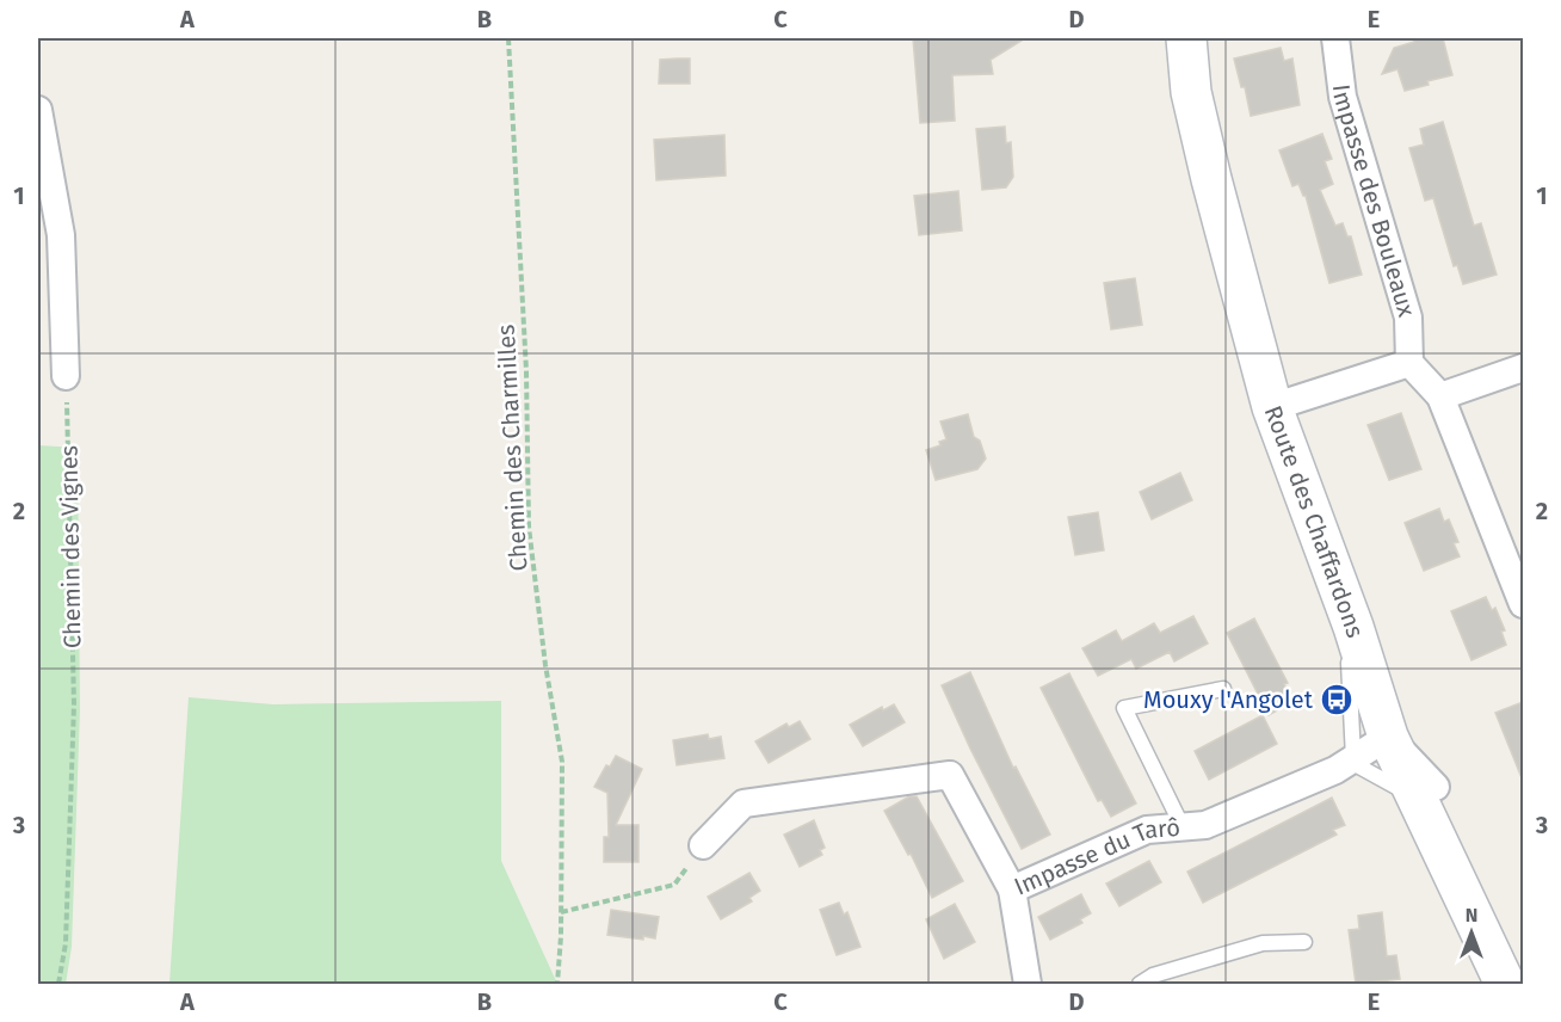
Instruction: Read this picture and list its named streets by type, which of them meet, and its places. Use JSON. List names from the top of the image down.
{
  "streets": {
    "main road": ["Route des Chaffardons"],
    "street": ["Impasse des Bouleaux", "Impasse du Tarô"],
    "path": ["Chemin des Charmilles", "Chemin des Vignes"]
  },
  "crossings": [
    ["Route des Chaffardons", "Impasse du Tarô"]
  ],
  "places": {
    "bus stop": ["Mouxy l'Angolet"]
  },
  "north": "top",
  "grid": {
    "columns": [
      "A",
      "B",
      "C",
      "D",
      "E"
    ],
    "rows": ["1", "2", "3"]
  }
}
